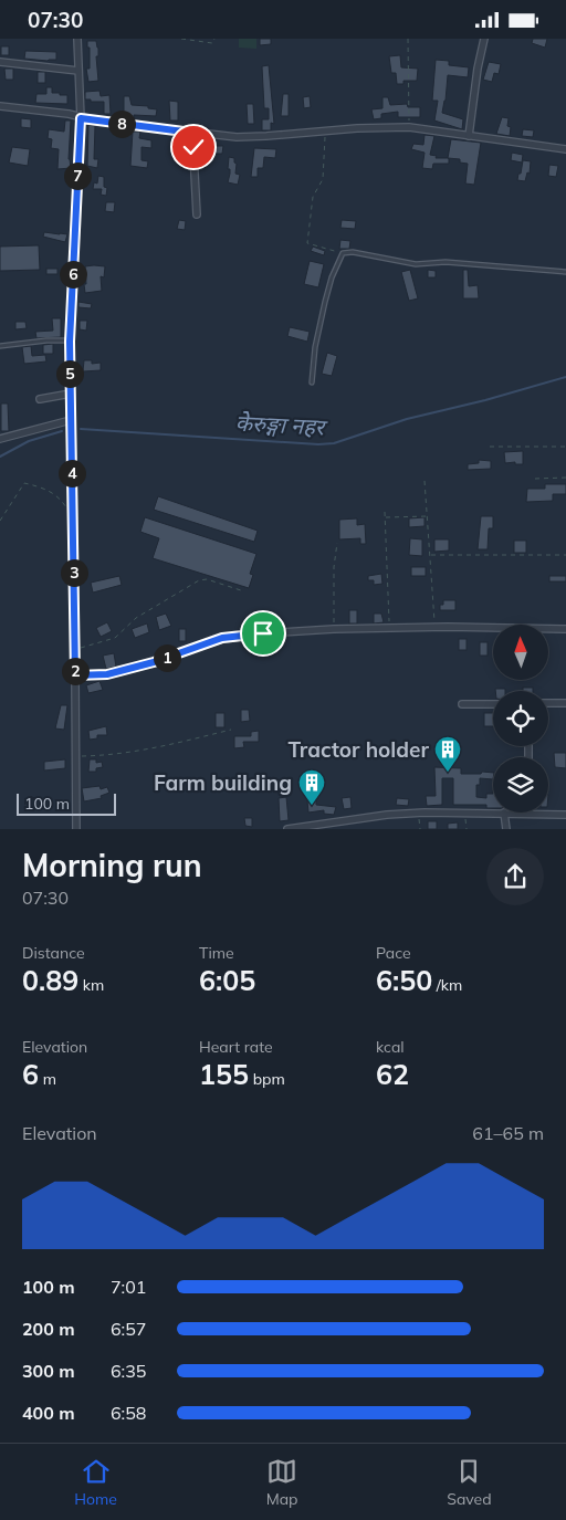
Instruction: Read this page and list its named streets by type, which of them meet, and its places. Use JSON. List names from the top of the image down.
{
  "water": ["केेरुङ्गा नहर"],
  "places": {
    "building": ["Tractor holder", "Farm building"]
  },
  "scale_bar": "100 m",
  "north": "top",
  "page": {
    "status": "07:30",
    "pins": [
      "8",
      "7",
      "6",
      "5",
      "4",
      "3",
      "1",
      "2"
    ],
    "scale": "100 m",
    "heading": ["Morning run", "07:30"],
    "stats": [
      ["Distance", "0.89 km"],
      ["Time", "6:05"],
      ["Pace", "6:50 /km"],
      ["Elevation", "6 m"],
      ["Heart rate", "155 bpm"],
      ["kcal", "62"]
    ],
    "chart": ["Elevation", "61–65 m"],
    "list": [
      {
        "name": "100 m",
        "note": "7:01"
      },
      {
        "name": "200 m",
        "note": "6:57"
      },
      {
        "name": "300 m",
        "note": "6:35"
      },
      {
        "name": "400 m",
        "note": "6:58"
      }
    ],
    "tabs": ["Home", "Map", "Saved"]
  }
}
